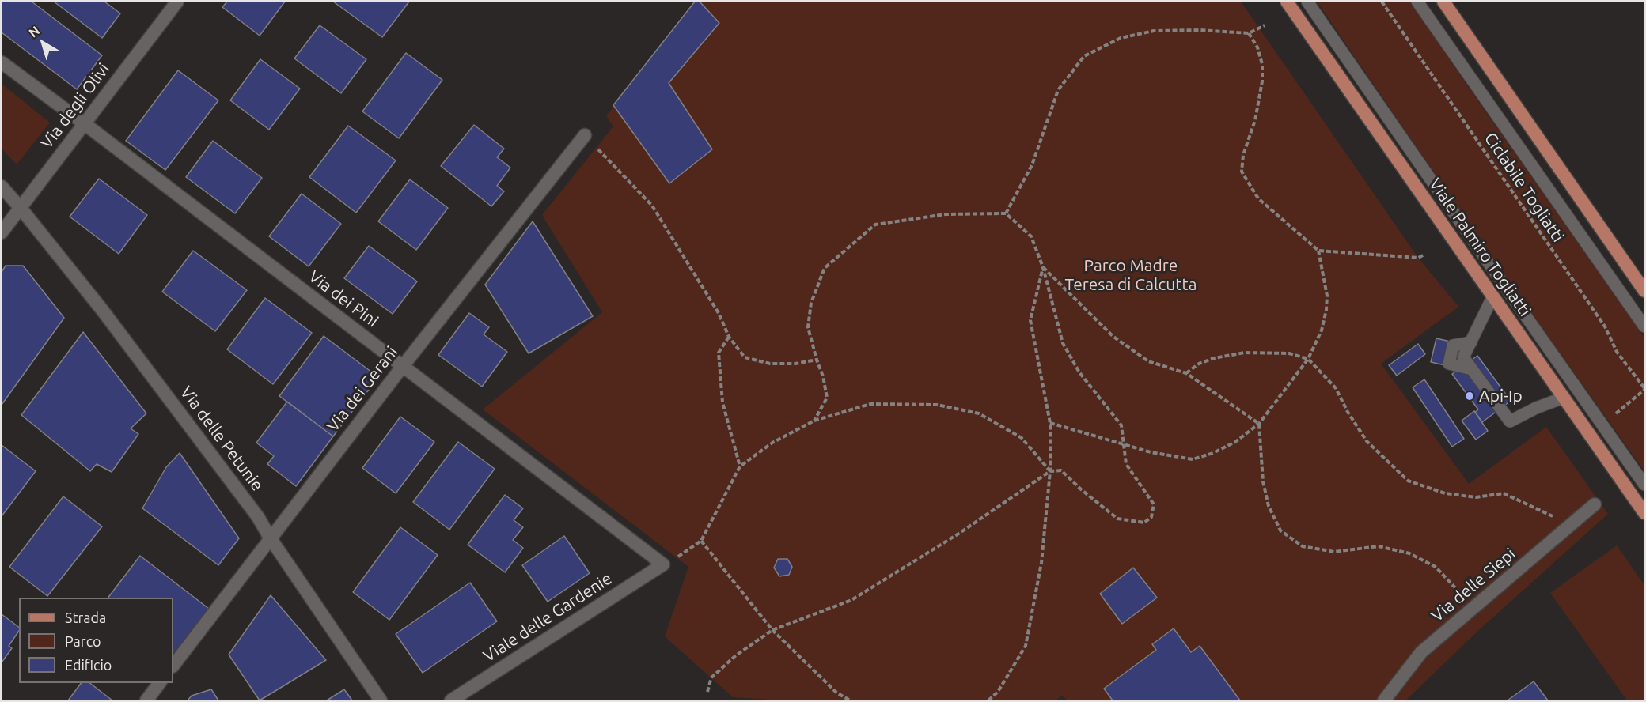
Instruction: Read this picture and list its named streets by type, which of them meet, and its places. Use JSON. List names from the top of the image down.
{
  "streets": {
    "main road": ["Viale Palmiro Togliatti"],
    "street": [
      "Via degli Olivi",
      "Via dei Pini",
      "Via dei Gerani",
      "Via delle Petunie",
      "Via delle Siepi",
      "Viale delle Gardenie"
    ],
    "path": ["Ciclabile Togliatti"]
  },
  "crossings": [
    ["Via degli Olivi", "Via dei Pini"],
    ["Via degli Olivi", "Via delle Petunie"],
    ["Via dei Pini", "Via dei Gerani"],
    ["Via dei Pini", "Viale delle Gardenie"],
    ["Via dei Gerani", "Via delle Petunie"]
  ],
  "parks": ["Parco Madre Teresa di Calcutta"],
  "places": ["Api-Ip"],
  "legend": ["Strada", "Parco", "Edificio"],
  "north": "top left"
}
